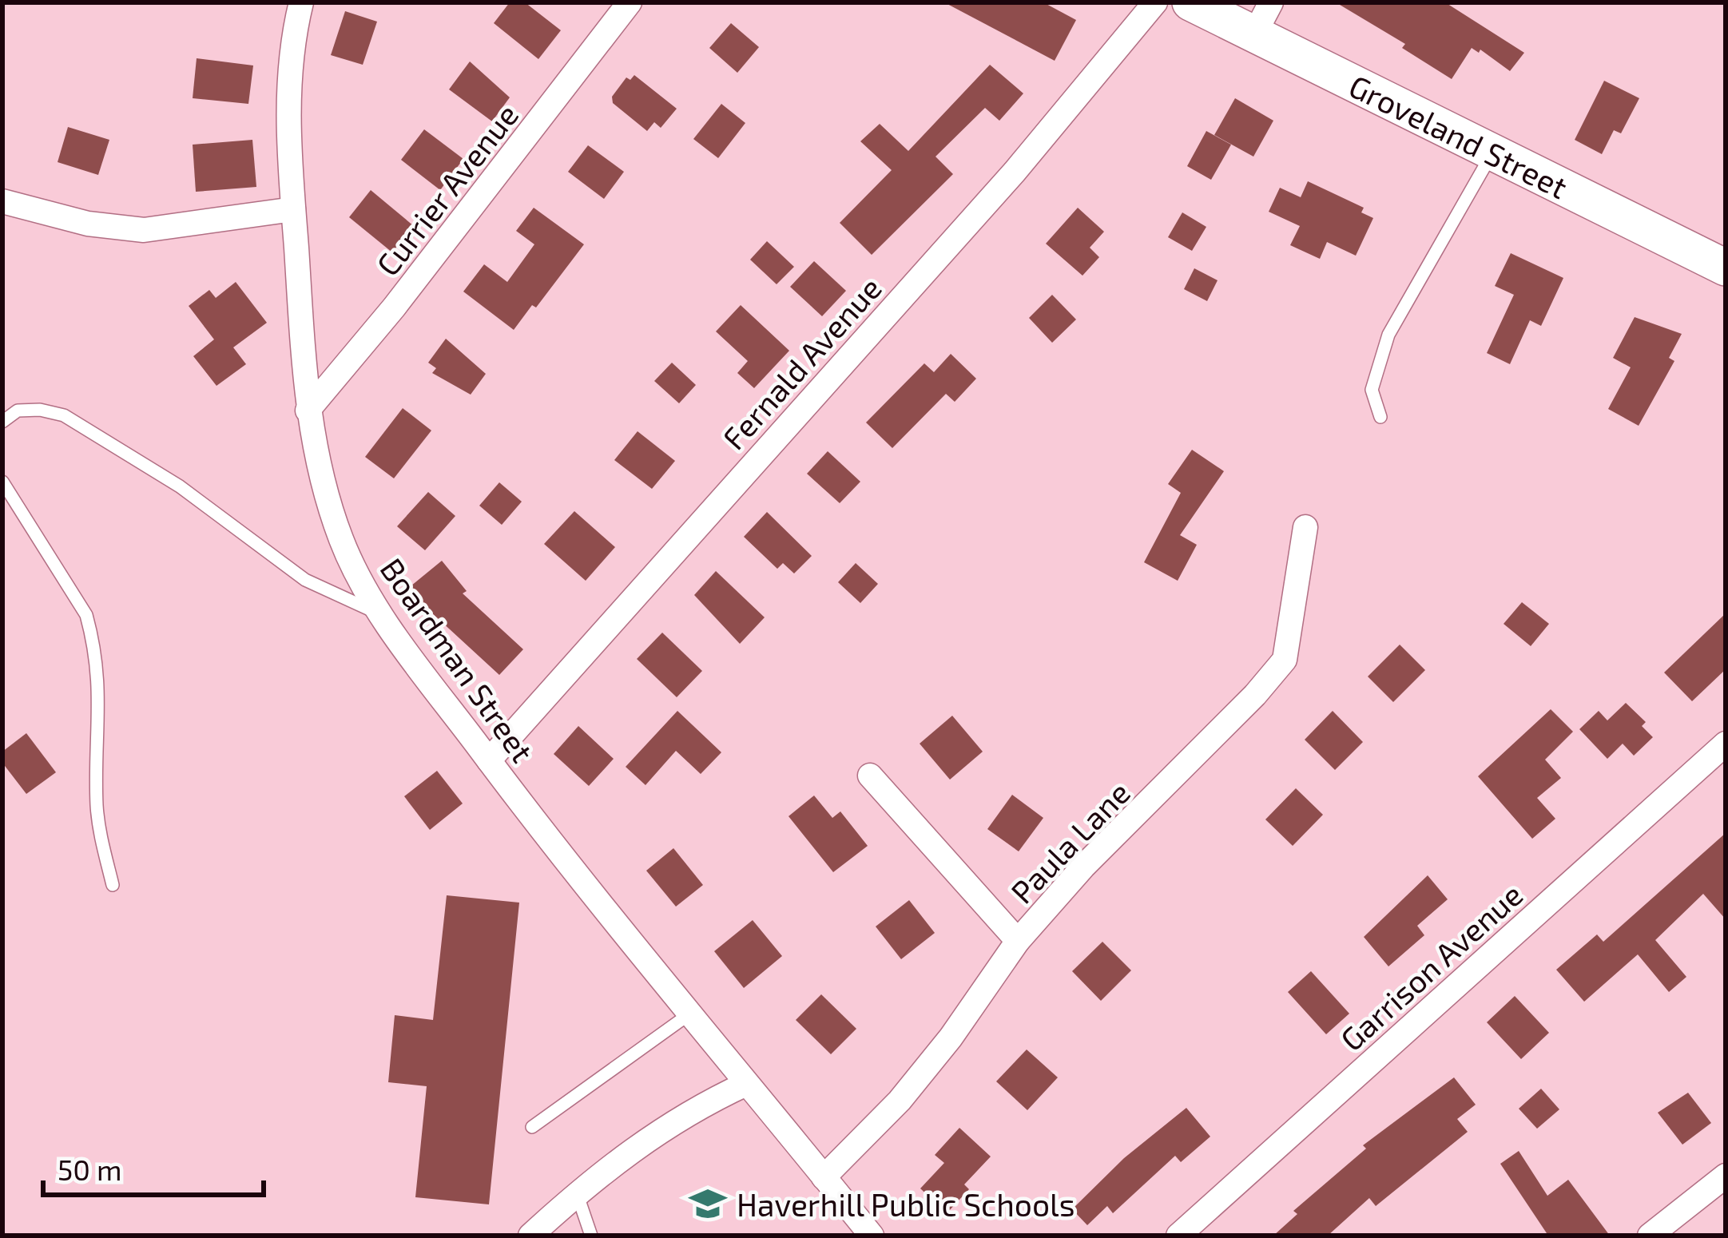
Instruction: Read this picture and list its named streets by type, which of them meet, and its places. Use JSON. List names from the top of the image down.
{
  "streets": {
    "main road": ["Groveland Street"],
    "street": [
      "Currier Avenue",
      "Fernald Avenue",
      "Boardman Street",
      "Paula Lane",
      "Garrison Avenue"
    ]
  },
  "crossings": [
    ["Currier Avenue", "Boardman Street"],
    ["Fernald Avenue", "Boardman Street"],
    ["Boardman Street", "Paula Lane"]
  ],
  "places": {
    "school or university": ["Haverhill Public Schools"]
  },
  "scale_bar": "50 m"
}
